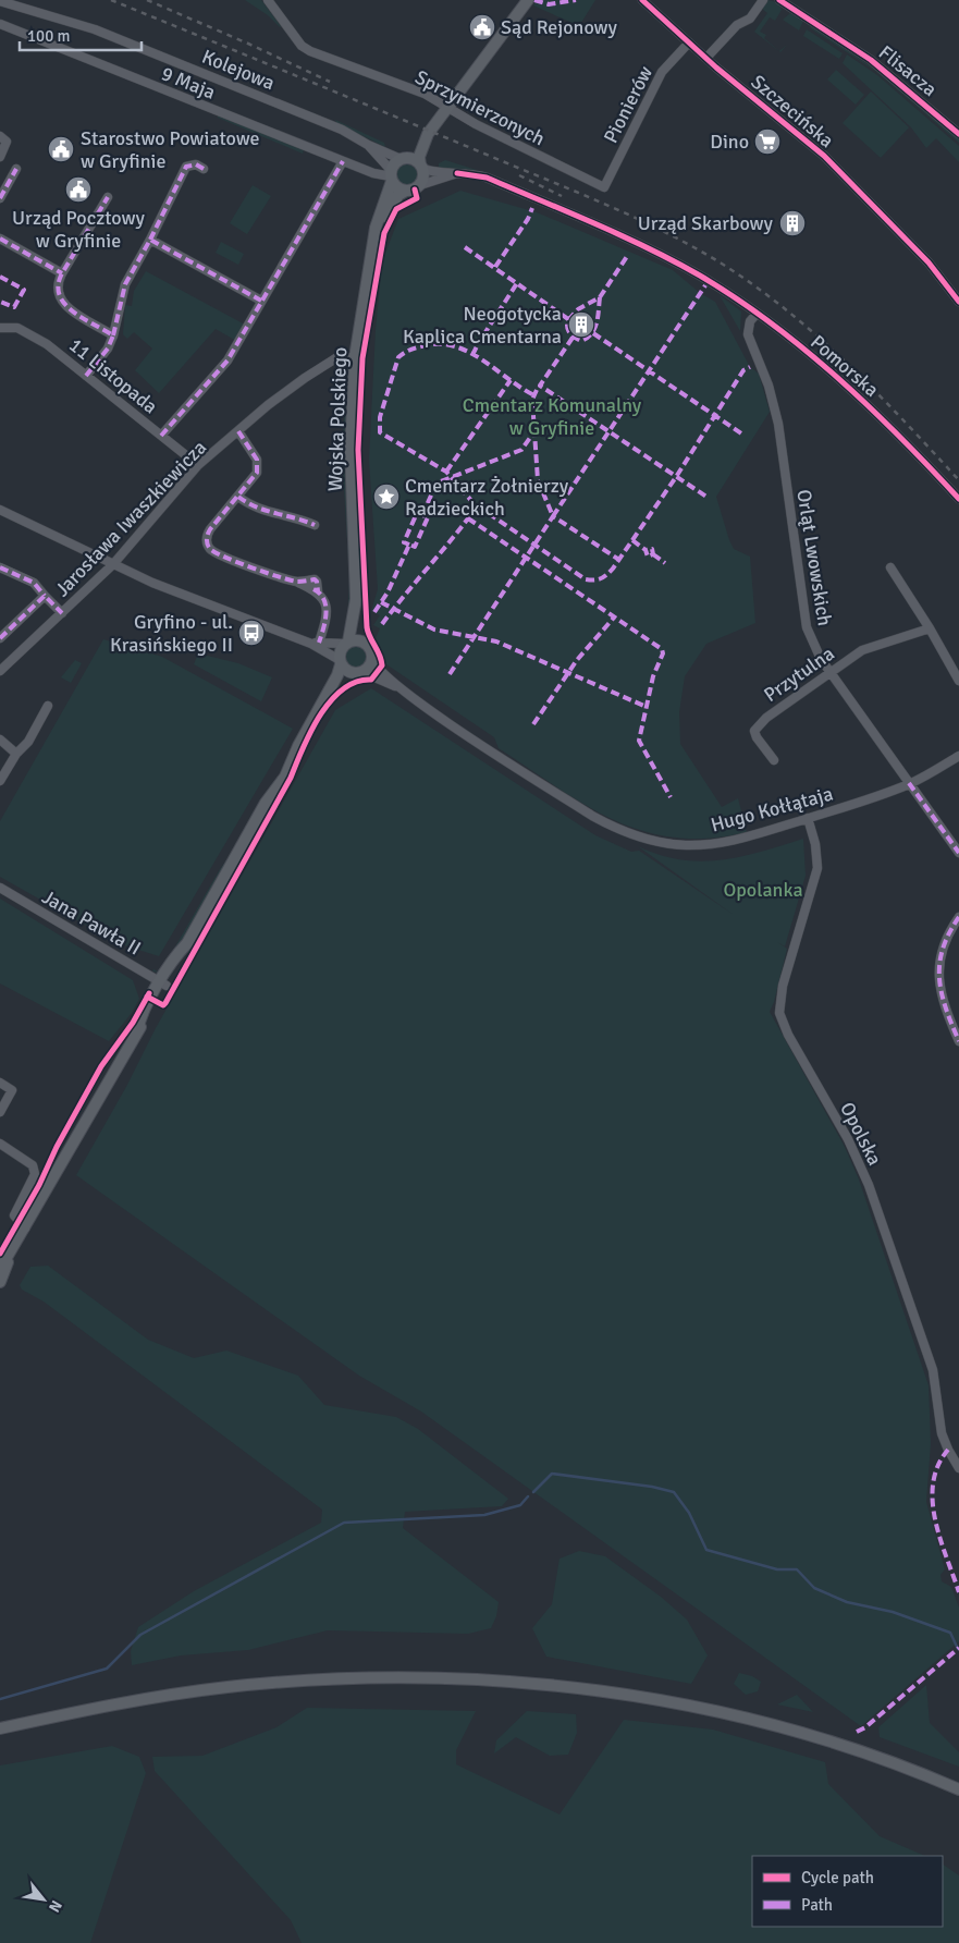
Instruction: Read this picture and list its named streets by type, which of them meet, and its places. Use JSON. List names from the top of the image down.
{
  "streets": {
    "main road": ["Wojska Polskiego"],
    "street": [
      "Kolejowa",
      "Flisacza",
      "9 Maja",
      "Pionierów",
      "Sprzymierzonych",
      "Szczecińska",
      "Pomorska",
      "11 Listopada",
      "Jarosława Iwaszkiewicza",
      "Orląt Lwowskich",
      "Przytulna",
      "Hugo Kołłątaja",
      "Jana Pawła II",
      "Opolska"
    ]
  },
  "crossings": [
    ["Kolejowa", "9 Maja"],
    ["Kolejowa", "Pomorska"],
    ["Kolejowa", "Wojska Polskiego"],
    ["9 Maja", "Pomorska"],
    ["9 Maja", "Wojska Polskiego"],
    ["Pionierów", "Sprzymierzonych"],
    ["Pionierów", "Szczecińska"],
    ["Pomorska", "Wojska Polskiego"],
    ["Pomorska", "Orląt Lwowskich"],
    ["11 Listopada", "Jarosława Iwaszkiewicza"],
    ["Wojska Polskiego", "Jarosława Iwaszkiewicza"],
    ["Wojska Polskiego", "Hugo Kołłątaja"],
    ["Orląt Lwowskich", "Przytulna"],
    ["Orląt Lwowskich", "Hugo Kołłątaja"],
    ["Hugo Kołłątaja", "Opolska"]
  ],
  "parks": ["Cmentarz Komunalny w Gryfinie", "Opolanka"],
  "places": {
    "public building": ["Sąd Rejonowy", "Starostwo Powiatowe w Gryfinie", "Urząd Pocztowy w Gryfinie"],
    "supermarket": ["Dino"],
    "building": ["Urząd Skarbowy", "Neogotycka Kaplica Cmentarna"],
    "place": ["Cmentarz Żołnierzy Radzieckich"],
    "bus stop": ["Gryfino - ul. Krasińskiego II"]
  },
  "legend": ["Cycle path", "Path"],
  "scale_bar": "100 m",
  "north": "bottom right"
}
